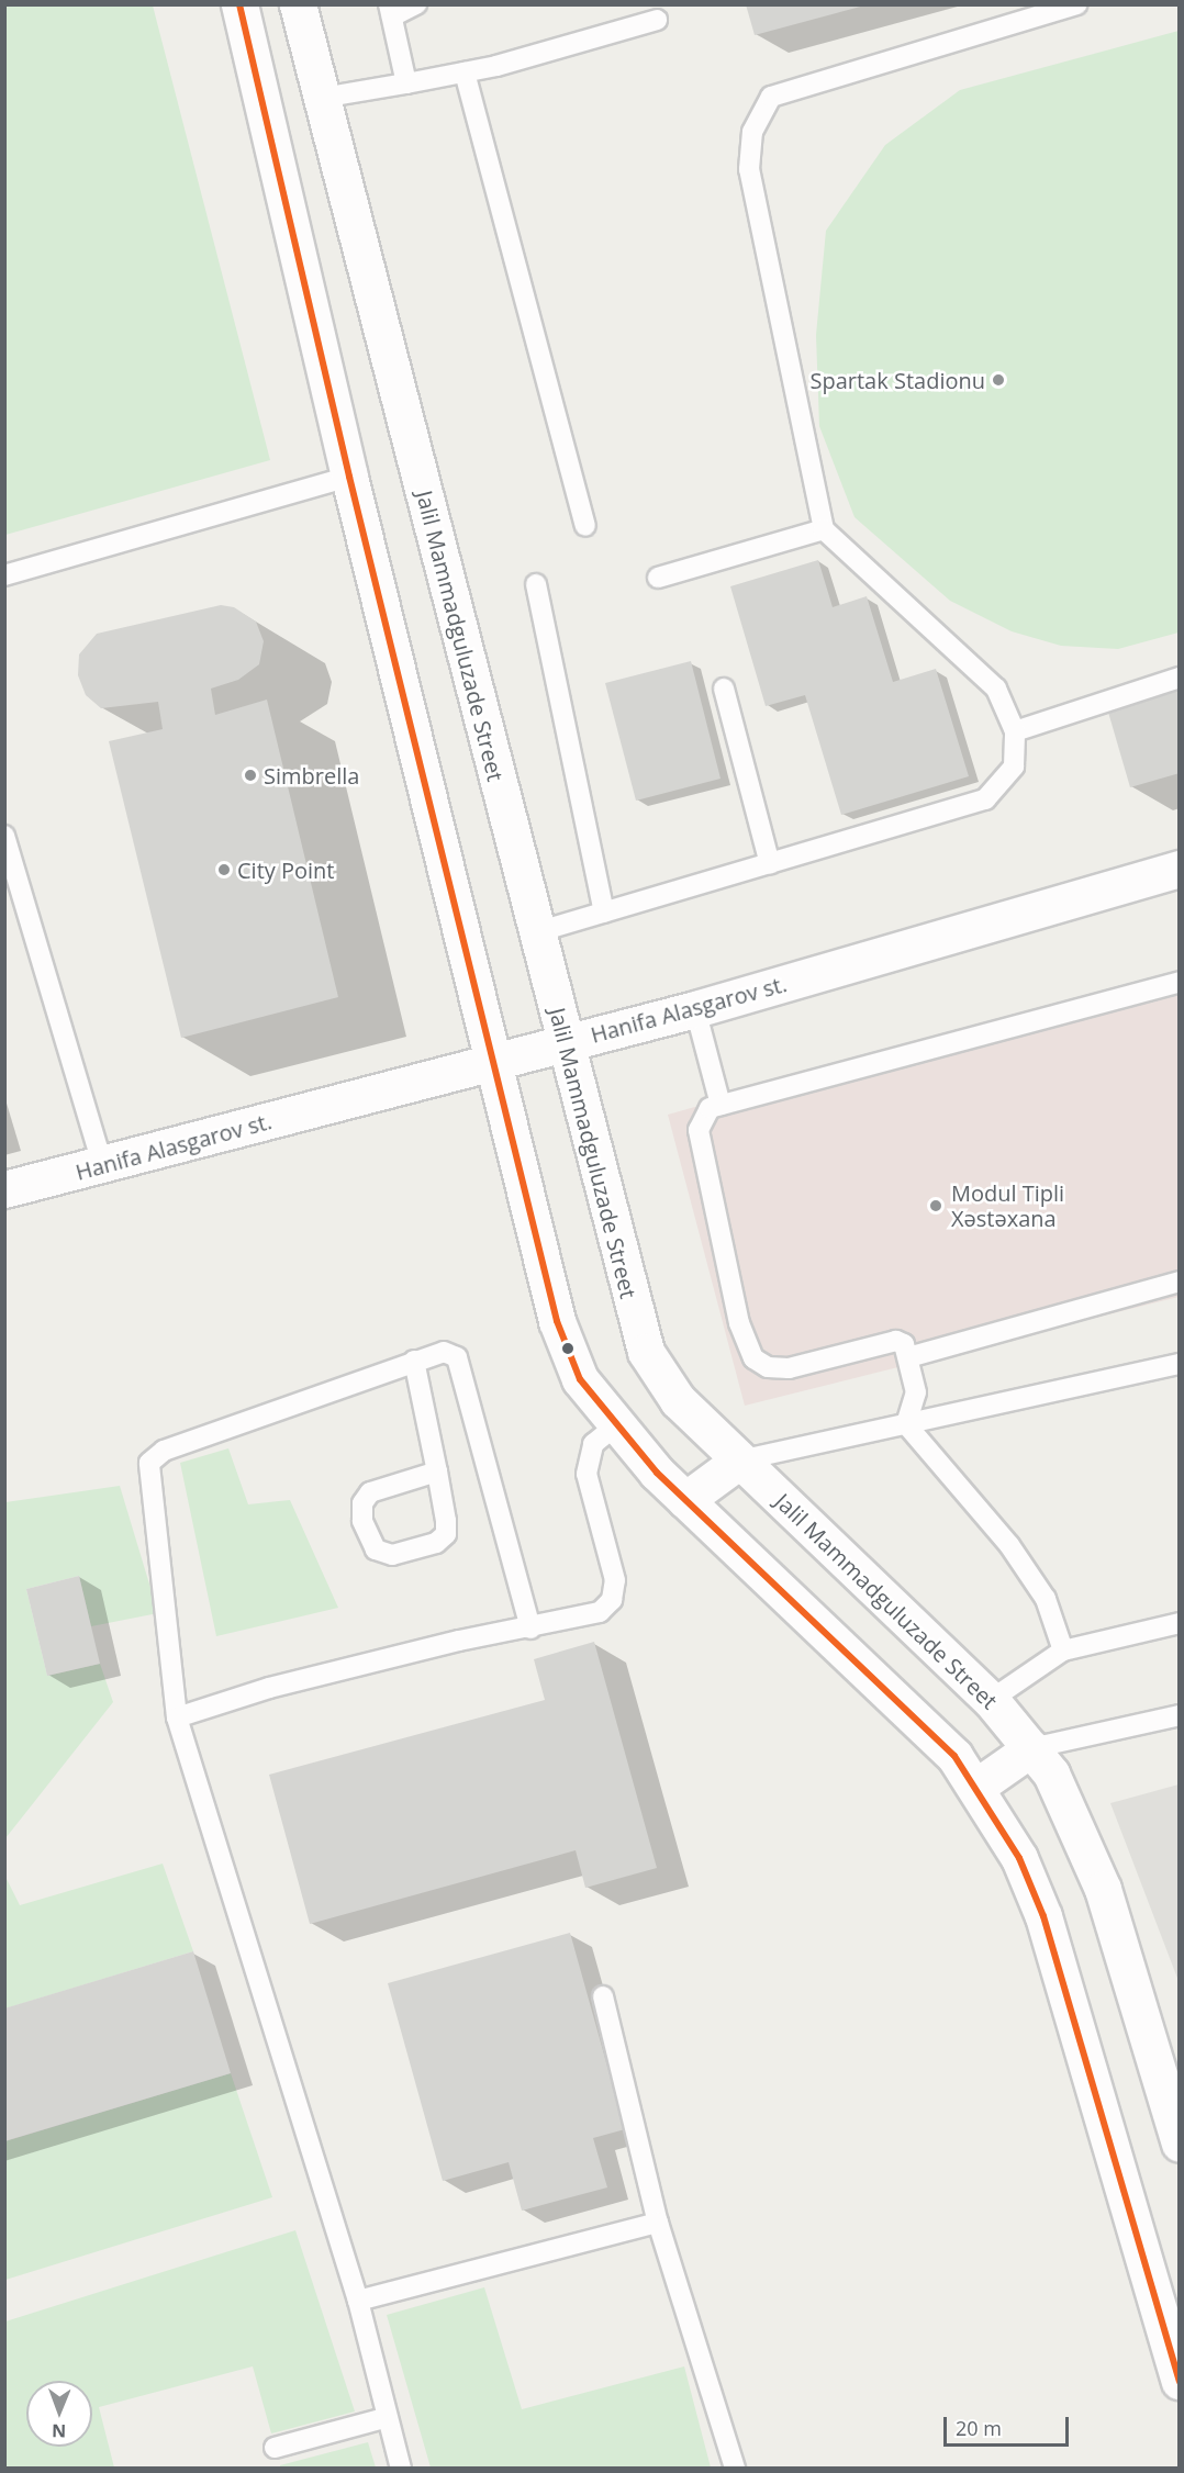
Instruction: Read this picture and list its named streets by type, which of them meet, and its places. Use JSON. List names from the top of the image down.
{
  "streets": {
    "main road": ["Jalil Mammadguluzade Street", "Hanifa Alasgarov st."]
  },
  "crossings": [
    ["Jalil Mammadguluzade Street", "Hanifa Alasgarov st."]
  ],
  "places": [
    "Spartak Stadionu",
    "Simbrella",
    "City Point",
    "Modul Tipli Xəstəxana"
  ],
  "scale_bar": "20 m",
  "north": "bottom"
}
